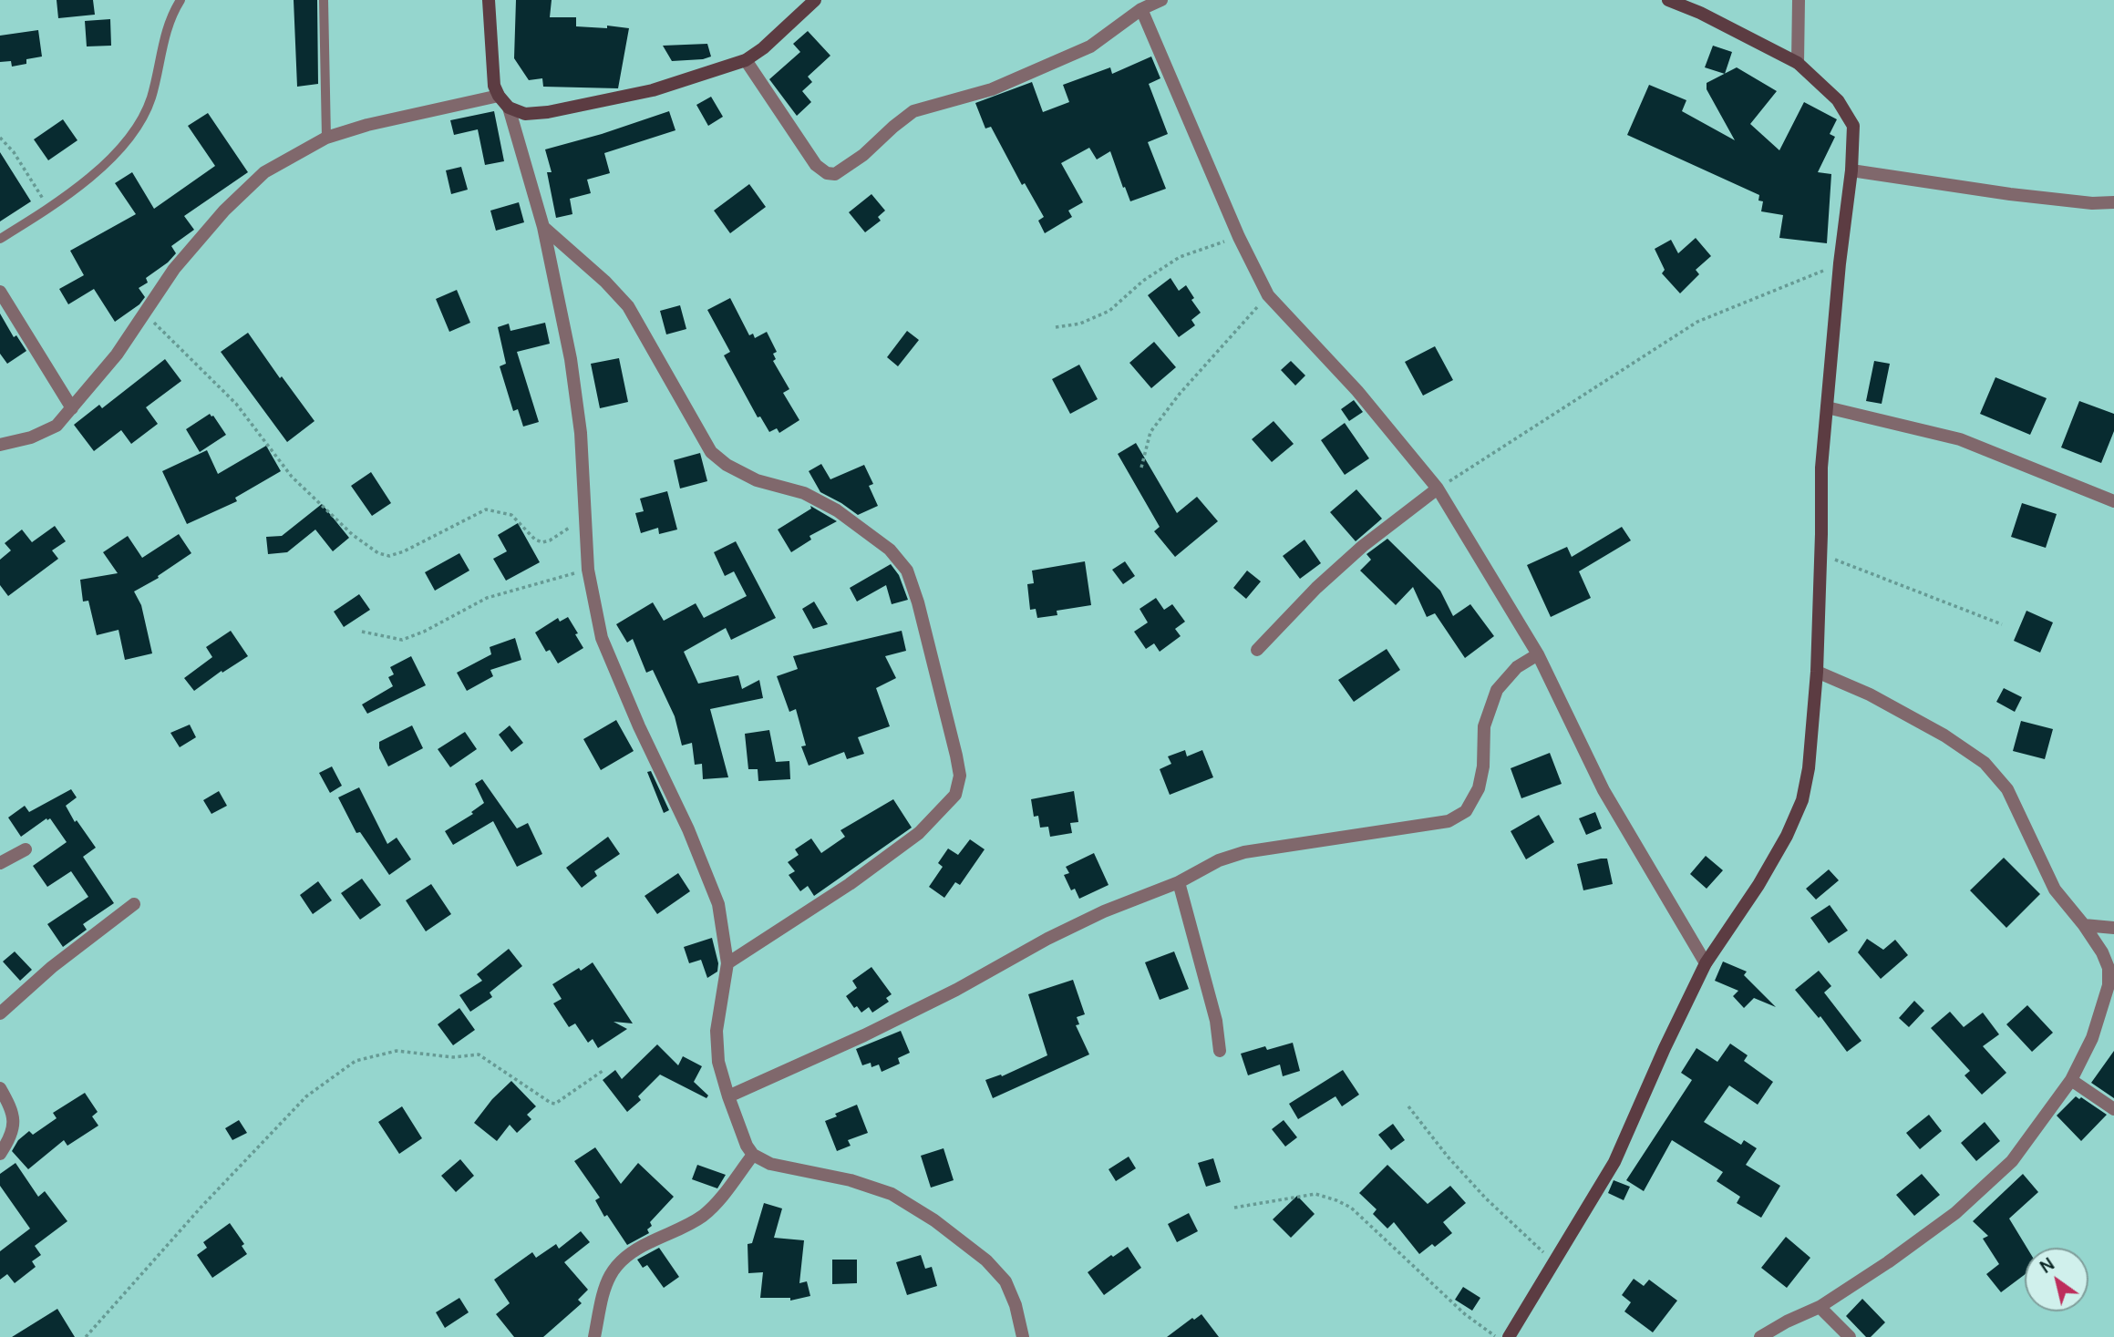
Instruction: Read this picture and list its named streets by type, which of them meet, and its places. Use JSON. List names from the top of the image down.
{
  "north": "top left"
}
